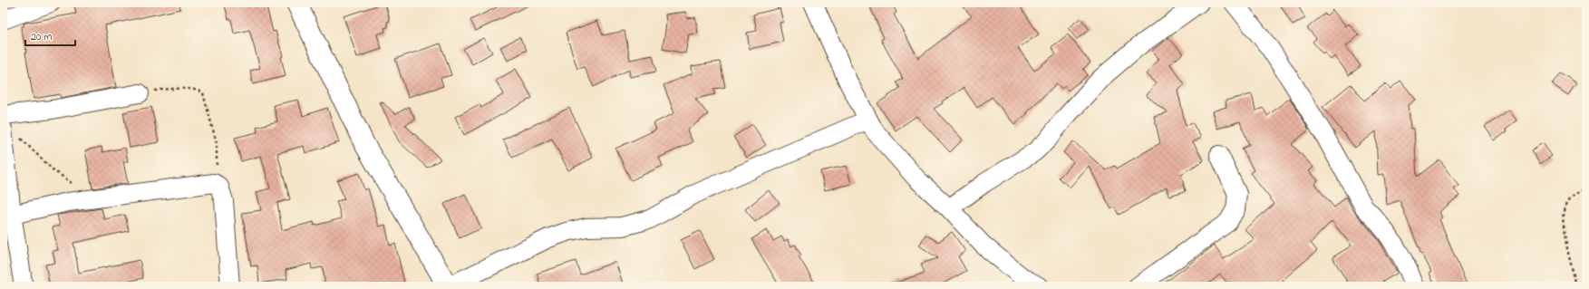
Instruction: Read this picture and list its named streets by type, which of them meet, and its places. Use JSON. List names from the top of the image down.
{
  "scale_bar": "20 m"
}
